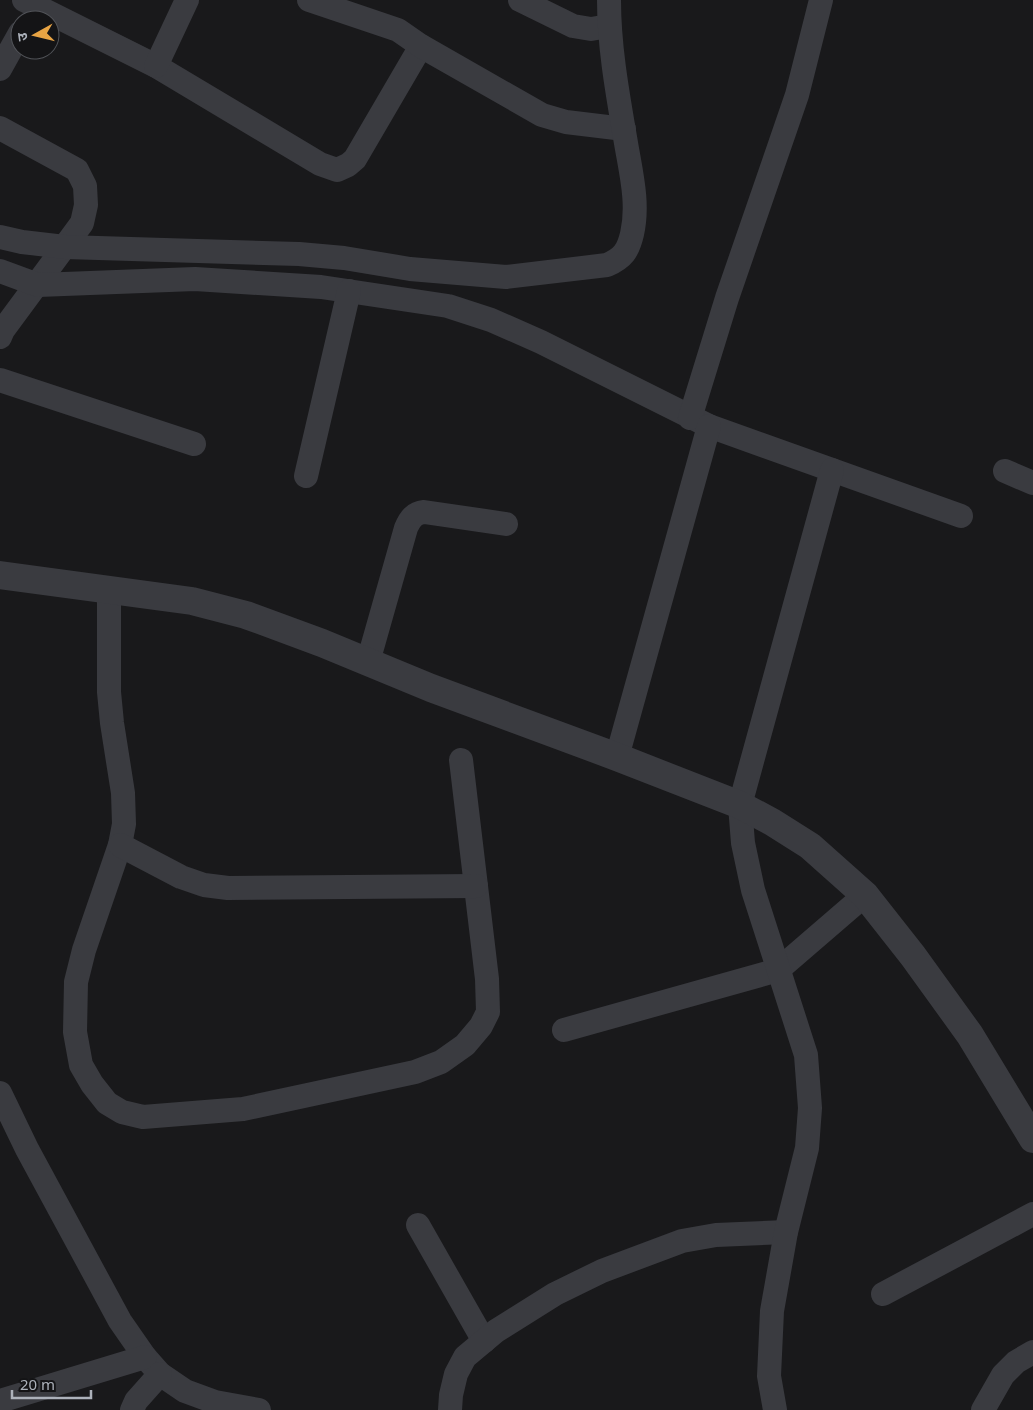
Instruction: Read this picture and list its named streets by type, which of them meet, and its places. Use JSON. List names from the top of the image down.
{
  "scale_bar": "20 m",
  "north": "left"
}
